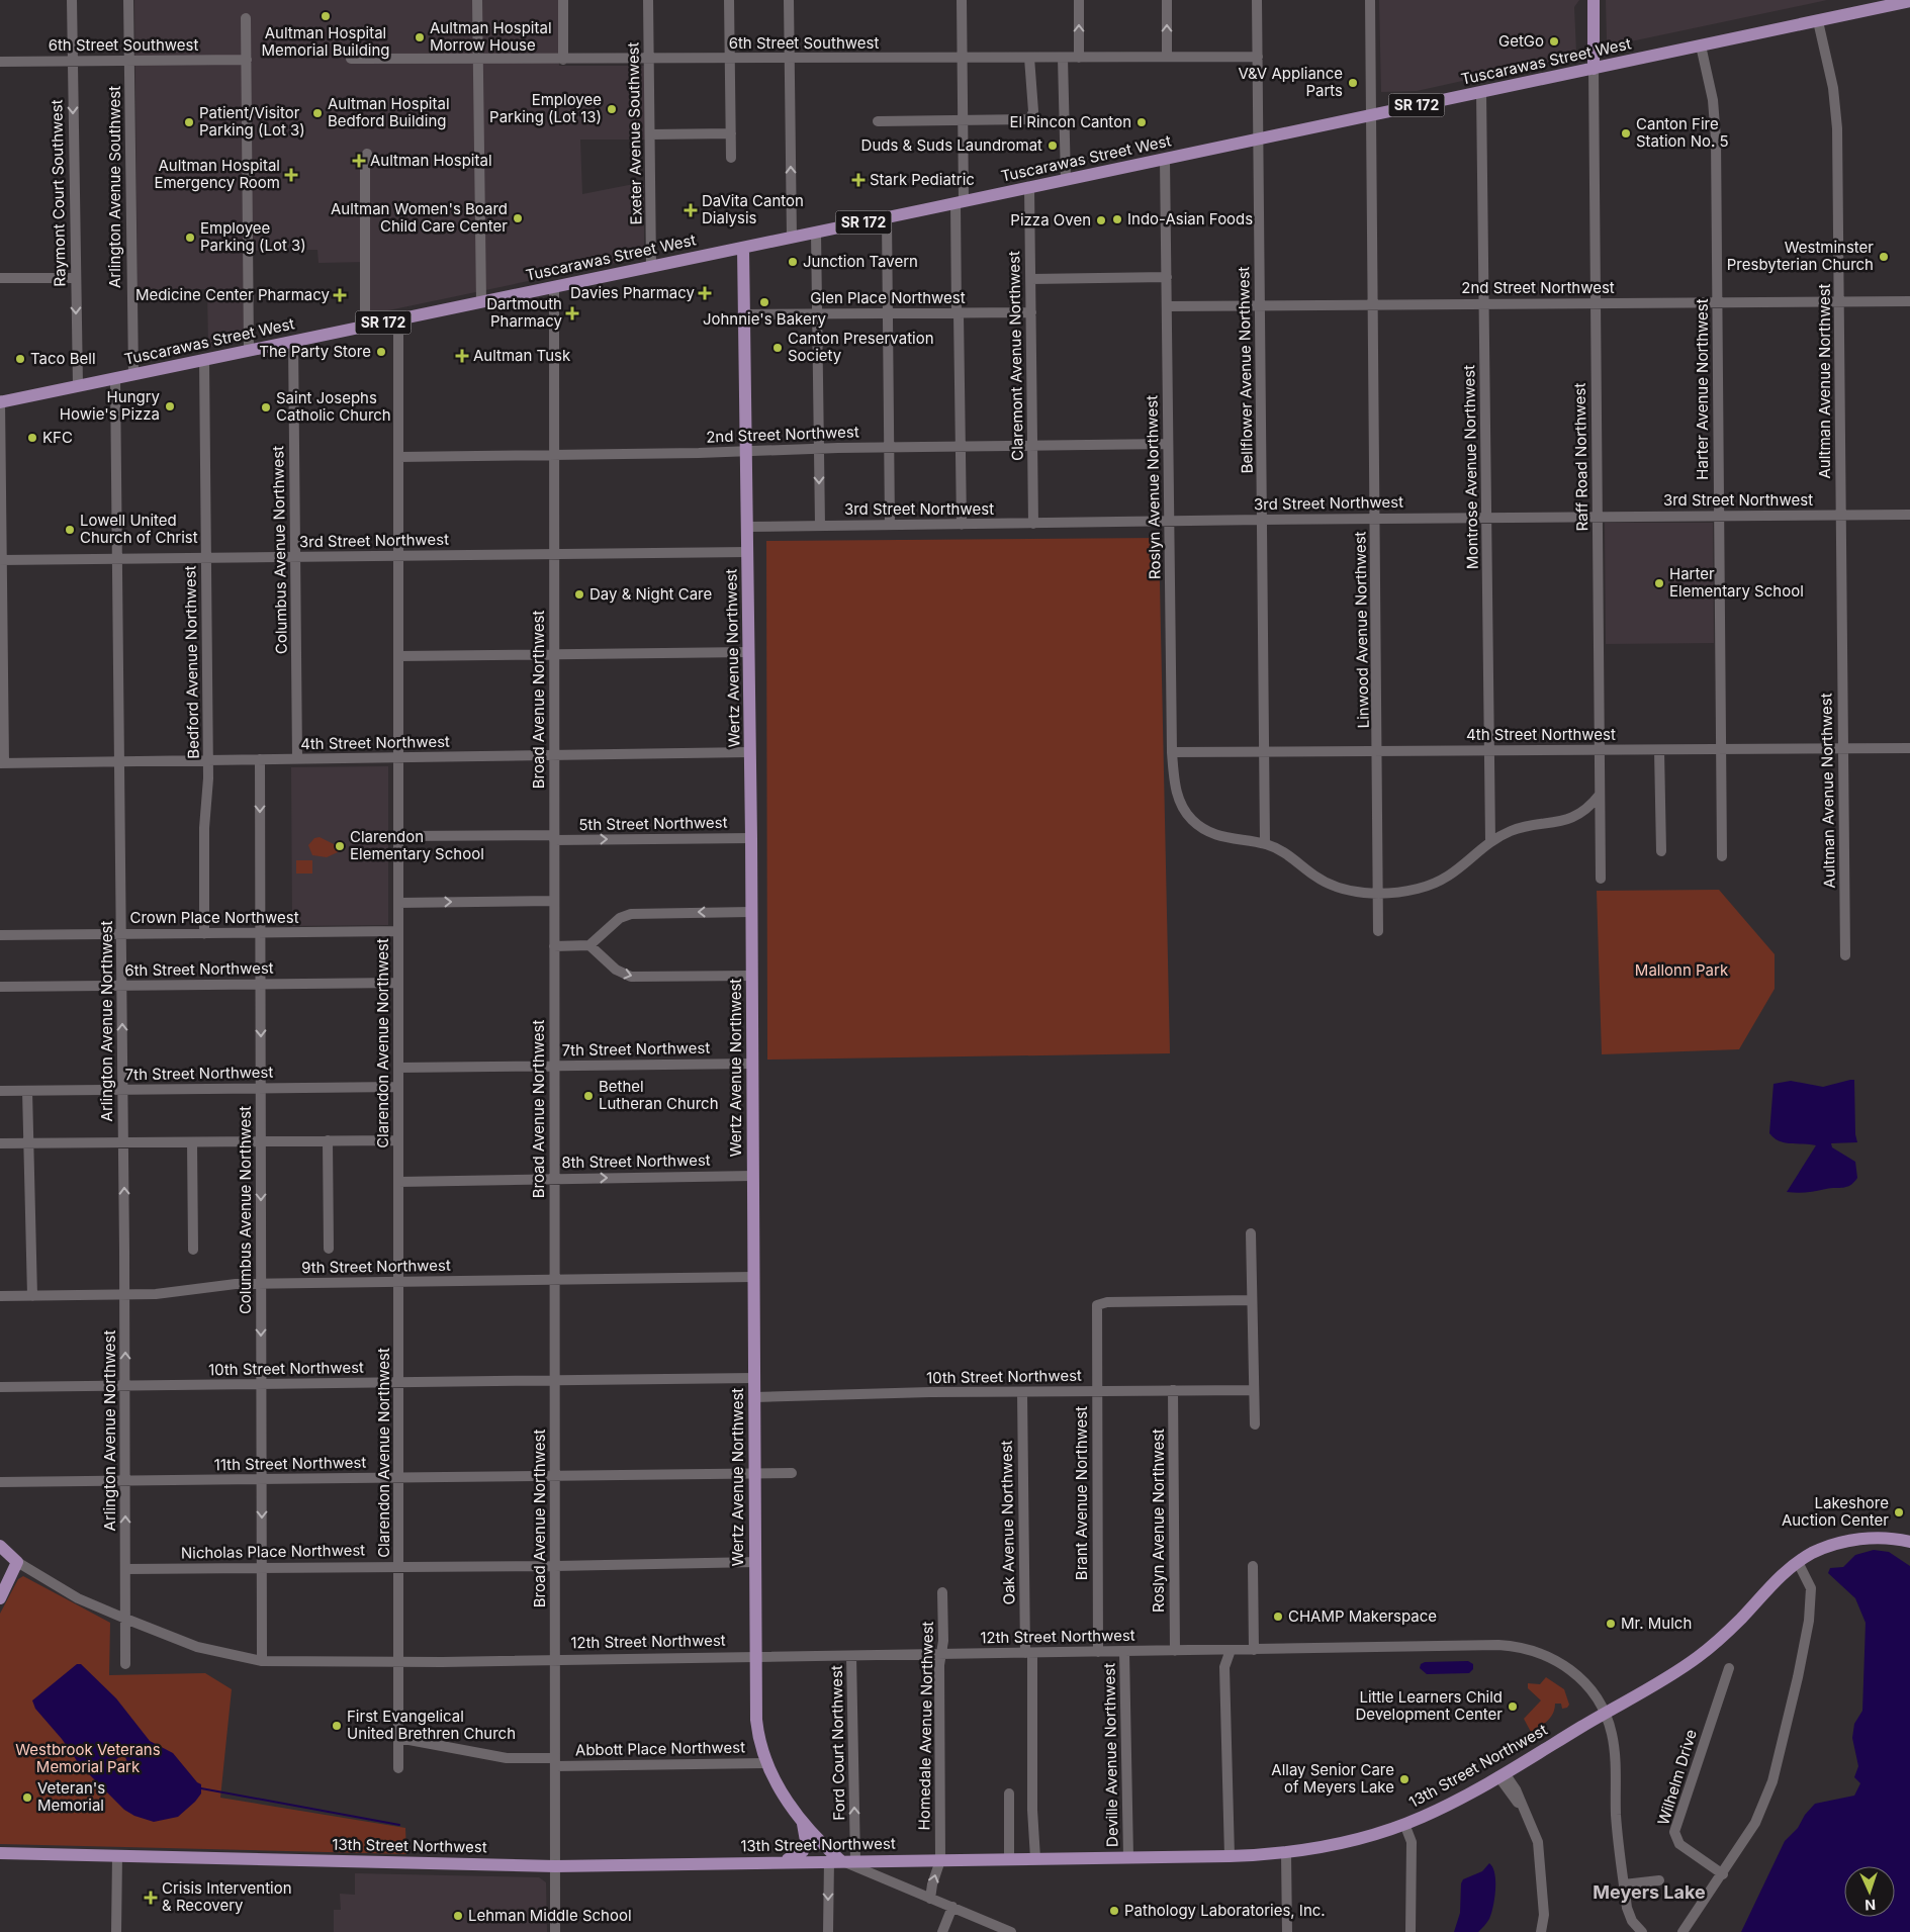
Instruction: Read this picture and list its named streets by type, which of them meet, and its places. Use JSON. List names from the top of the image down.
{
  "streets": {
    "main road": [
      "Tuscarawas Street West",
      "SR 172",
      "Wertz Avenue Northwest",
      "13th Street Northwest"
    ],
    "street": [
      "6th Street Southwest",
      "Exeter Avenue Southwest",
      "Arlington Avenue Southwest",
      "Raymont Court Southwest",
      "2nd Street Northwest",
      "Glen Place Northwest",
      "Claremont Avenue Northwest",
      "Bellflower Avenue Northwest",
      "Aultman Avenue Northwest",
      "Harter Avenue Northwest",
      "Raff Road Northwest",
      "Montrose Avenue Northwest",
      "Roslyn Avenue Northwest",
      "3rd Street Northwest",
      "Columbus Avenue Northwest",
      "Linwood Avenue Northwest",
      "Bedford Avenue Northwest",
      "Broad Avenue Northwest",
      "4th Street Northwest",
      "5th Street Northwest",
      "Crown Place Northwest",
      "6th Street Northwest",
      "Arlington Avenue Northwest",
      "Clarendon Avenue Northwest",
      "7th Street Northwest",
      "8th Street Northwest",
      "9th Street Northwest",
      "10th Street Northwest",
      "11th Street Northwest",
      "Brant Avenue Northwest",
      "Oak Avenue Northwest",
      "Nicholas Place Northwest",
      "12th Street Northwest",
      "Homedale Avenue Northwest",
      "Ford Court Northwest",
      "Abbott Place Northwest",
      "Deville Avenue Northwest",
      "Wilhelm Drive"
    ]
  },
  "crossings": [
    ["6th Street Southwest", "Exeter Avenue Southwest"],
    ["6th Street Southwest", "Arlington Avenue Southwest"],
    ["6th Street Southwest", "Raymont Court Southwest"],
    ["6th Street Southwest", "Bellflower Avenue Northwest"],
    ["Tuscarawas Street West", "Exeter Avenue Southwest"],
    ["Tuscarawas Street West", "Arlington Avenue Southwest"],
    ["Tuscarawas Street West", "Raymont Court Southwest"],
    ["Tuscarawas Street West", "Claremont Avenue Northwest"],
    ["Tuscarawas Street West", "Bellflower Avenue Northwest"],
    ["Tuscarawas Street West", "Aultman Avenue Northwest"],
    ["Tuscarawas Street West", "Harter Avenue Northwest"],
    ["Tuscarawas Street West", "Raff Road Northwest"],
    ["Tuscarawas Street West", "Montrose Avenue Northwest"],
    ["Tuscarawas Street West", "Roslyn Avenue Northwest"],
    ["Tuscarawas Street West", "Columbus Avenue Northwest"],
    ["Tuscarawas Street West", "Linwood Avenue Northwest"],
    ["Tuscarawas Street West", "Wertz Avenue Northwest"],
    ["Tuscarawas Street West", "Bedford Avenue Northwest"],
    ["Tuscarawas Street West", "Broad Avenue Northwest"],
    ["Tuscarawas Street West", "Arlington Avenue Northwest"],
    ["Tuscarawas Street West", "Clarendon Avenue Northwest"],
    ["2nd Street Northwest", "Claremont Avenue Northwest"],
    ["2nd Street Northwest", "Bellflower Avenue Northwest"],
    ["2nd Street Northwest", "Aultman Avenue Northwest"],
    ["2nd Street Northwest", "Harter Avenue Northwest"],
    ["2nd Street Northwest", "Raff Road Northwest"],
    ["2nd Street Northwest", "Montrose Avenue Northwest"],
    ["2nd Street Northwest", "Roslyn Avenue Northwest"],
    ["2nd Street Northwest", "Linwood Avenue Northwest"],
    ["2nd Street Northwest", "Wertz Avenue Northwest"],
    ["2nd Street Northwest", "Broad Avenue Northwest"],
    ["2nd Street Northwest", "Clarendon Avenue Northwest"],
    ["Glen Place Northwest", "Claremont Avenue Northwest"],
    ["Glen Place Northwest", "Wertz Avenue Northwest"],
    ["Claremont Avenue Northwest", "3rd Street Northwest"],
    ["Bellflower Avenue Northwest", "Roslyn Avenue Northwest"],
    ["Bellflower Avenue Northwest", "3rd Street Northwest"],
    ["Bellflower Avenue Northwest", "4th Street Northwest"],
    ["Aultman Avenue Northwest", "3rd Street Northwest"],
    ["Aultman Avenue Northwest", "4th Street Northwest"],
    ["Harter Avenue Northwest", "3rd Street Northwest"],
    ["Harter Avenue Northwest", "4th Street Northwest"],
    ["Raff Road Northwest", "3rd Street Northwest"],
    ["Raff Road Northwest", "4th Street Northwest"],
    ["Montrose Avenue Northwest", "3rd Street Northwest"],
    ["Montrose Avenue Northwest", "4th Street Northwest"],
    ["Roslyn Avenue Northwest", "3rd Street Northwest"],
    ["Roslyn Avenue Northwest", "4th Street Northwest"],
    ["Roslyn Avenue Northwest", "10th Street Northwest"],
    ["Roslyn Avenue Northwest", "12th Street Northwest"],
    ["3rd Street Northwest", "Columbus Avenue Northwest"],
    ["3rd Street Northwest", "Linwood Avenue Northwest"],
    ["3rd Street Northwest", "Wertz Avenue Northwest"],
    ["3rd Street Northwest", "Bedford Avenue Northwest"],
    ["3rd Street Northwest", "Broad Avenue Northwest"],
    ["3rd Street Northwest", "Arlington Avenue Northwest"],
    ["3rd Street Northwest", "Clarendon Avenue Northwest"],
    ["Columbus Avenue Northwest", "4th Street Northwest"],
    ["Columbus Avenue Northwest", "Crown Place Northwest"],
    ["Columbus Avenue Northwest", "6th Street Northwest"],
    ["Columbus Avenue Northwest", "7th Street Northwest"],
    ["Columbus Avenue Northwest", "9th Street Northwest"],
    ["Columbus Avenue Northwest", "10th Street Northwest"],
    ["Columbus Avenue Northwest", "11th Street Northwest"],
    ["Columbus Avenue Northwest", "Nicholas Place Northwest"],
    ["Columbus Avenue Northwest", "12th Street Northwest"],
    ["Linwood Avenue Northwest", "4th Street Northwest"],
    ["Wertz Avenue Northwest", "4th Street Northwest"],
    ["Wertz Avenue Northwest", "5th Street Northwest"],
    ["Wertz Avenue Northwest", "7th Street Northwest"],
    ["Wertz Avenue Northwest", "8th Street Northwest"],
    ["Wertz Avenue Northwest", "9th Street Northwest"],
    ["Wertz Avenue Northwest", "10th Street Northwest"],
    ["Wertz Avenue Northwest", "11th Street Northwest"],
    ["Wertz Avenue Northwest", "Nicholas Place Northwest"],
    ["Wertz Avenue Northwest", "12th Street Northwest"],
    ["Wertz Avenue Northwest", "Abbott Place Northwest"],
    ["Wertz Avenue Northwest", "13th Street Northwest"],
    ["Bedford Avenue Northwest", "4th Street Northwest"],
    ["Bedford Avenue Northwest", "Crown Place Northwest"],
    ["Broad Avenue Northwest", "4th Street Northwest"],
    ["Broad Avenue Northwest", "5th Street Northwest"],
    ["Broad Avenue Northwest", "7th Street Northwest"],
    ["Broad Avenue Northwest", "8th Street Northwest"],
    ["Broad Avenue Northwest", "9th Street Northwest"],
    ["Broad Avenue Northwest", "10th Street Northwest"],
    ["Broad Avenue Northwest", "11th Street Northwest"],
    ["Broad Avenue Northwest", "Nicholas Place Northwest"],
    ["Broad Avenue Northwest", "12th Street Northwest"],
    ["Broad Avenue Northwest", "Abbott Place Northwest"],
    ["Broad Avenue Northwest", "13th Street Northwest"],
    ["4th Street Northwest", "Arlington Avenue Northwest"],
    ["4th Street Northwest", "Clarendon Avenue Northwest"],
    ["5th Street Northwest", "Clarendon Avenue Northwest"],
    ["Crown Place Northwest", "Arlington Avenue Northwest"],
    ["Crown Place Northwest", "Clarendon Avenue Northwest"],
    ["6th Street Northwest", "Arlington Avenue Northwest"],
    ["6th Street Northwest", "Clarendon Avenue Northwest"],
    ["Arlington Avenue Northwest", "7th Street Northwest"],
    ["Arlington Avenue Northwest", "9th Street Northwest"],
    ["Arlington Avenue Northwest", "10th Street Northwest"],
    ["Arlington Avenue Northwest", "11th Street Northwest"],
    ["Arlington Avenue Northwest", "Nicholas Place Northwest"],
    ["Arlington Avenue Northwest", "12th Street Northwest"],
    ["Clarendon Avenue Northwest", "7th Street Northwest"],
    ["Clarendon Avenue Northwest", "8th Street Northwest"],
    ["Clarendon Avenue Northwest", "9th Street Northwest"],
    ["Clarendon Avenue Northwest", "10th Street Northwest"],
    ["Clarendon Avenue Northwest", "11th Street Northwest"],
    ["Clarendon Avenue Northwest", "Nicholas Place Northwest"],
    ["Clarendon Avenue Northwest", "12th Street Northwest"],
    ["Clarendon Avenue Northwest", "Abbott Place Northwest"],
    ["10th Street Northwest", "Brant Avenue Northwest"],
    ["10th Street Northwest", "Oak Avenue Northwest"],
    ["Brant Avenue Northwest", "12th Street Northwest"],
    ["Oak Avenue Northwest", "12th Street Northwest"],
    ["Oak Avenue Northwest", "13th Street Northwest"],
    ["12th Street Northwest", "Homedale Avenue Northwest"],
    ["12th Street Northwest", "Ford Court Northwest"],
    ["12th Street Northwest", "Deville Avenue Northwest"],
    ["12th Street Northwest", "13th Street Northwest"],
    ["Homedale Avenue Northwest", "13th Street Northwest"],
    ["Ford Court Northwest", "13th Street Northwest"],
    ["Deville Avenue Northwest", "13th Street Northwest"]
  ],
  "one_way": ["Raymont Court Southwest", "8th Street Northwest", "Ford Court Northwest"],
  "districts": ["Meyers Lake"],
  "parks": ["Mallonn Park", "Westbrook Veterans Memorial Park"],
  "places": {
    "other": [
      "Aultman Hospital Memorial Building",
      "Aultman Hospital Morrow House",
      "GetGo",
      "V&V Appliance Parts",
      "Employee Parking (Lot 13)",
      "Aultman Hospital Bedford Building",
      "Patient/Visitor Parking (Lot 3)",
      "El Rincon Canton",
      "Canton Fire Station No. 5",
      "Duds & Suds Laundromat",
      "Aultman Women's Board Child Care Center",
      "Indo-Asian Foods",
      "Pizza Oven",
      "Employee Parking (Lot 3)",
      "Westminster Presbyterian Church",
      "Junction Tavern",
      "Johnnie's Bakery",
      "Canton Preservation Society",
      "The Party Store",
      "Taco Bell",
      "Hungry Howie's Pizza",
      "Saint Josephs Catholic Church",
      "KFC",
      "Lowell United Church of Christ",
      "Harter Elementary School",
      "Day & Night Care",
      "Clarendon Elementary School",
      "Bethel Lutheran Church",
      "Lakeshore Auction Center",
      "CHAMP Makerspace",
      "Mr. Mulch",
      "Little Learners Child Development Center",
      "First Evangelical United Brethren Church",
      "Allay Senior Care of Meyers Lake",
      "Veteran's Memorial",
      "Pathology Laboratories, Inc.",
      "Lehman Middle School"
    ],
    "health": [
      "Aultman Hospital",
      "Aultman Hospital Emergency Room",
      "Stark Pediatric",
      "DaVita Canton Dialysis",
      "Davies Pharmacy",
      "Medicine Center Pharmacy",
      "Dartmouth Pharmacy",
      "Aultman Tusk",
      "Crisis Intervention & Recovery"
    ]
  },
  "north": "bottom"
}
